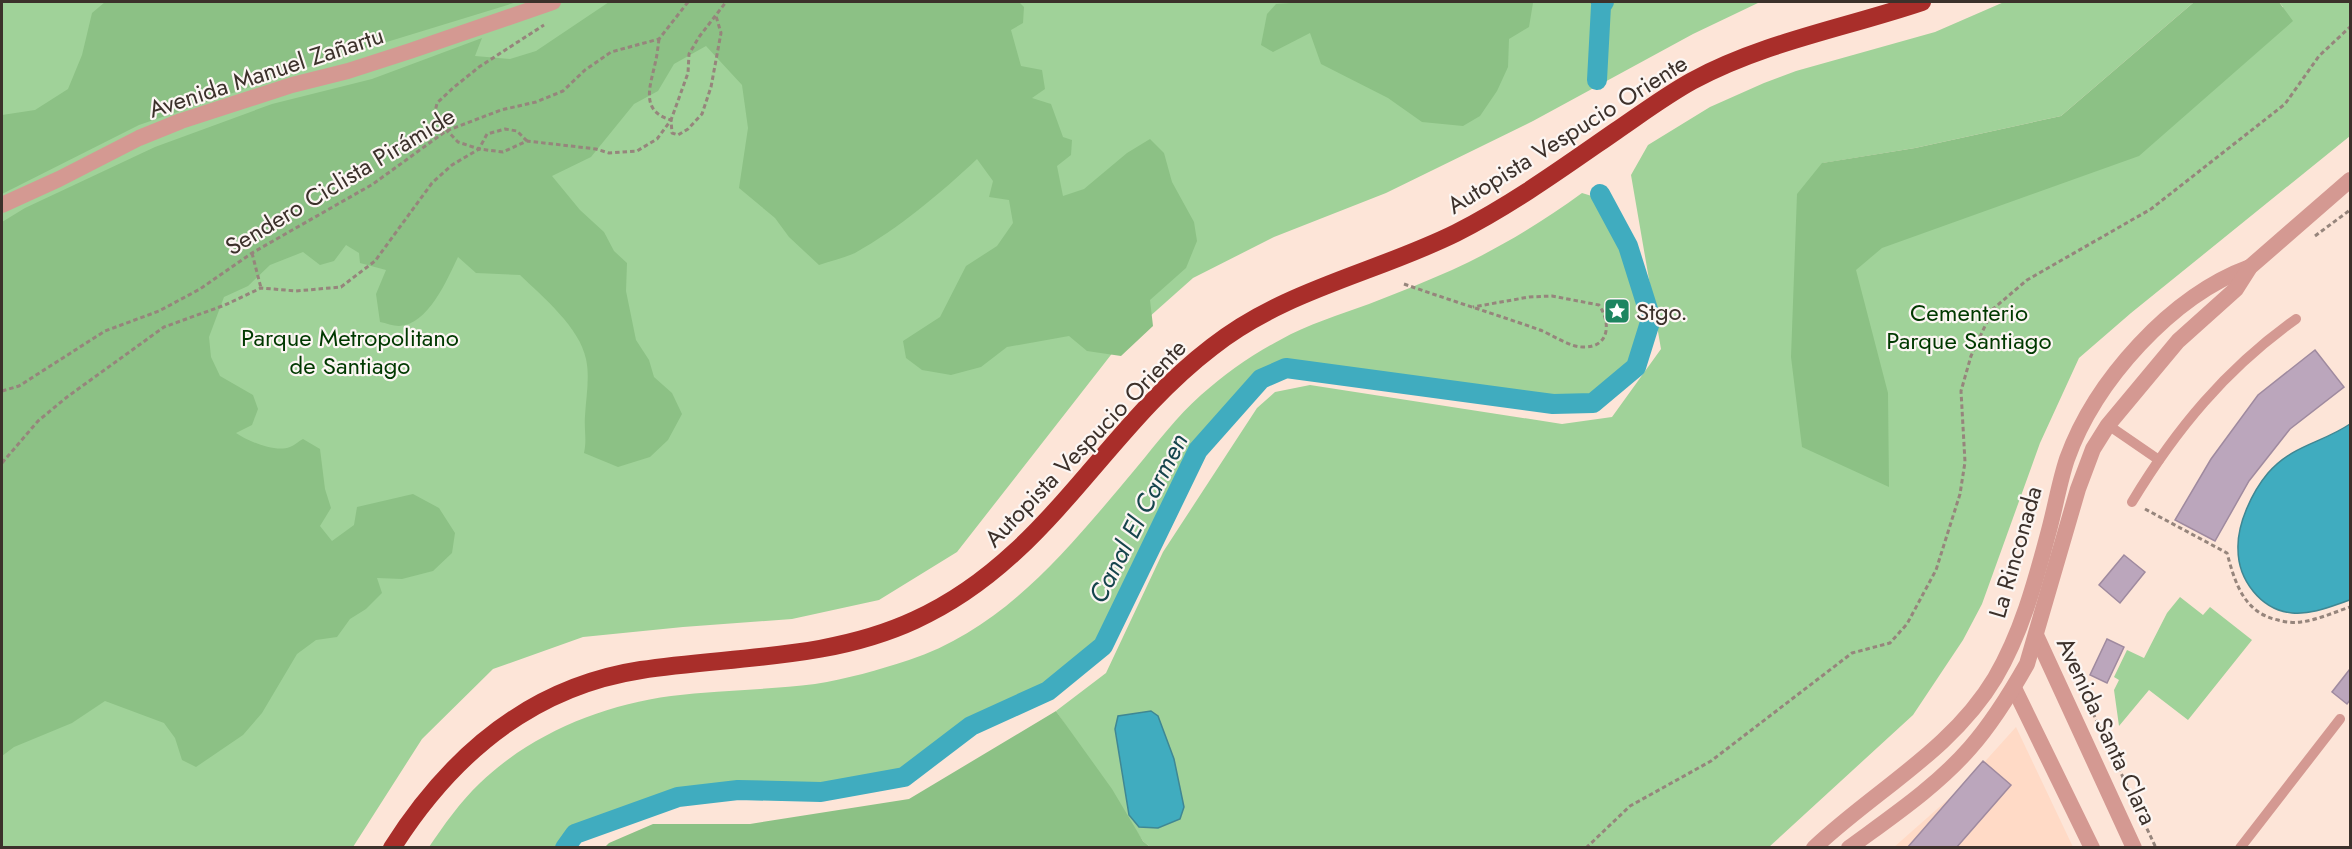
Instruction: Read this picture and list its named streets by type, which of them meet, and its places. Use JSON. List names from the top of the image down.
{
  "streets": {
    "highway": ["Autopista Vespucio Oriente"],
    "street": ["Avenida Manuel Zañartu", "La Rinconada", "Avenida Santa Clara"],
    "path": ["Sendero Ciclista Pirámide"]
  },
  "crossings": [
    ["La Rinconada", "Avenida Santa Clara"]
  ],
  "water": ["Canal El Carmen"],
  "parks": ["Cementerio Parque Santiago", "Parque Metropolitano de Santiago"],
  "places": {
    "place": ["Stgo."]
  }
}
